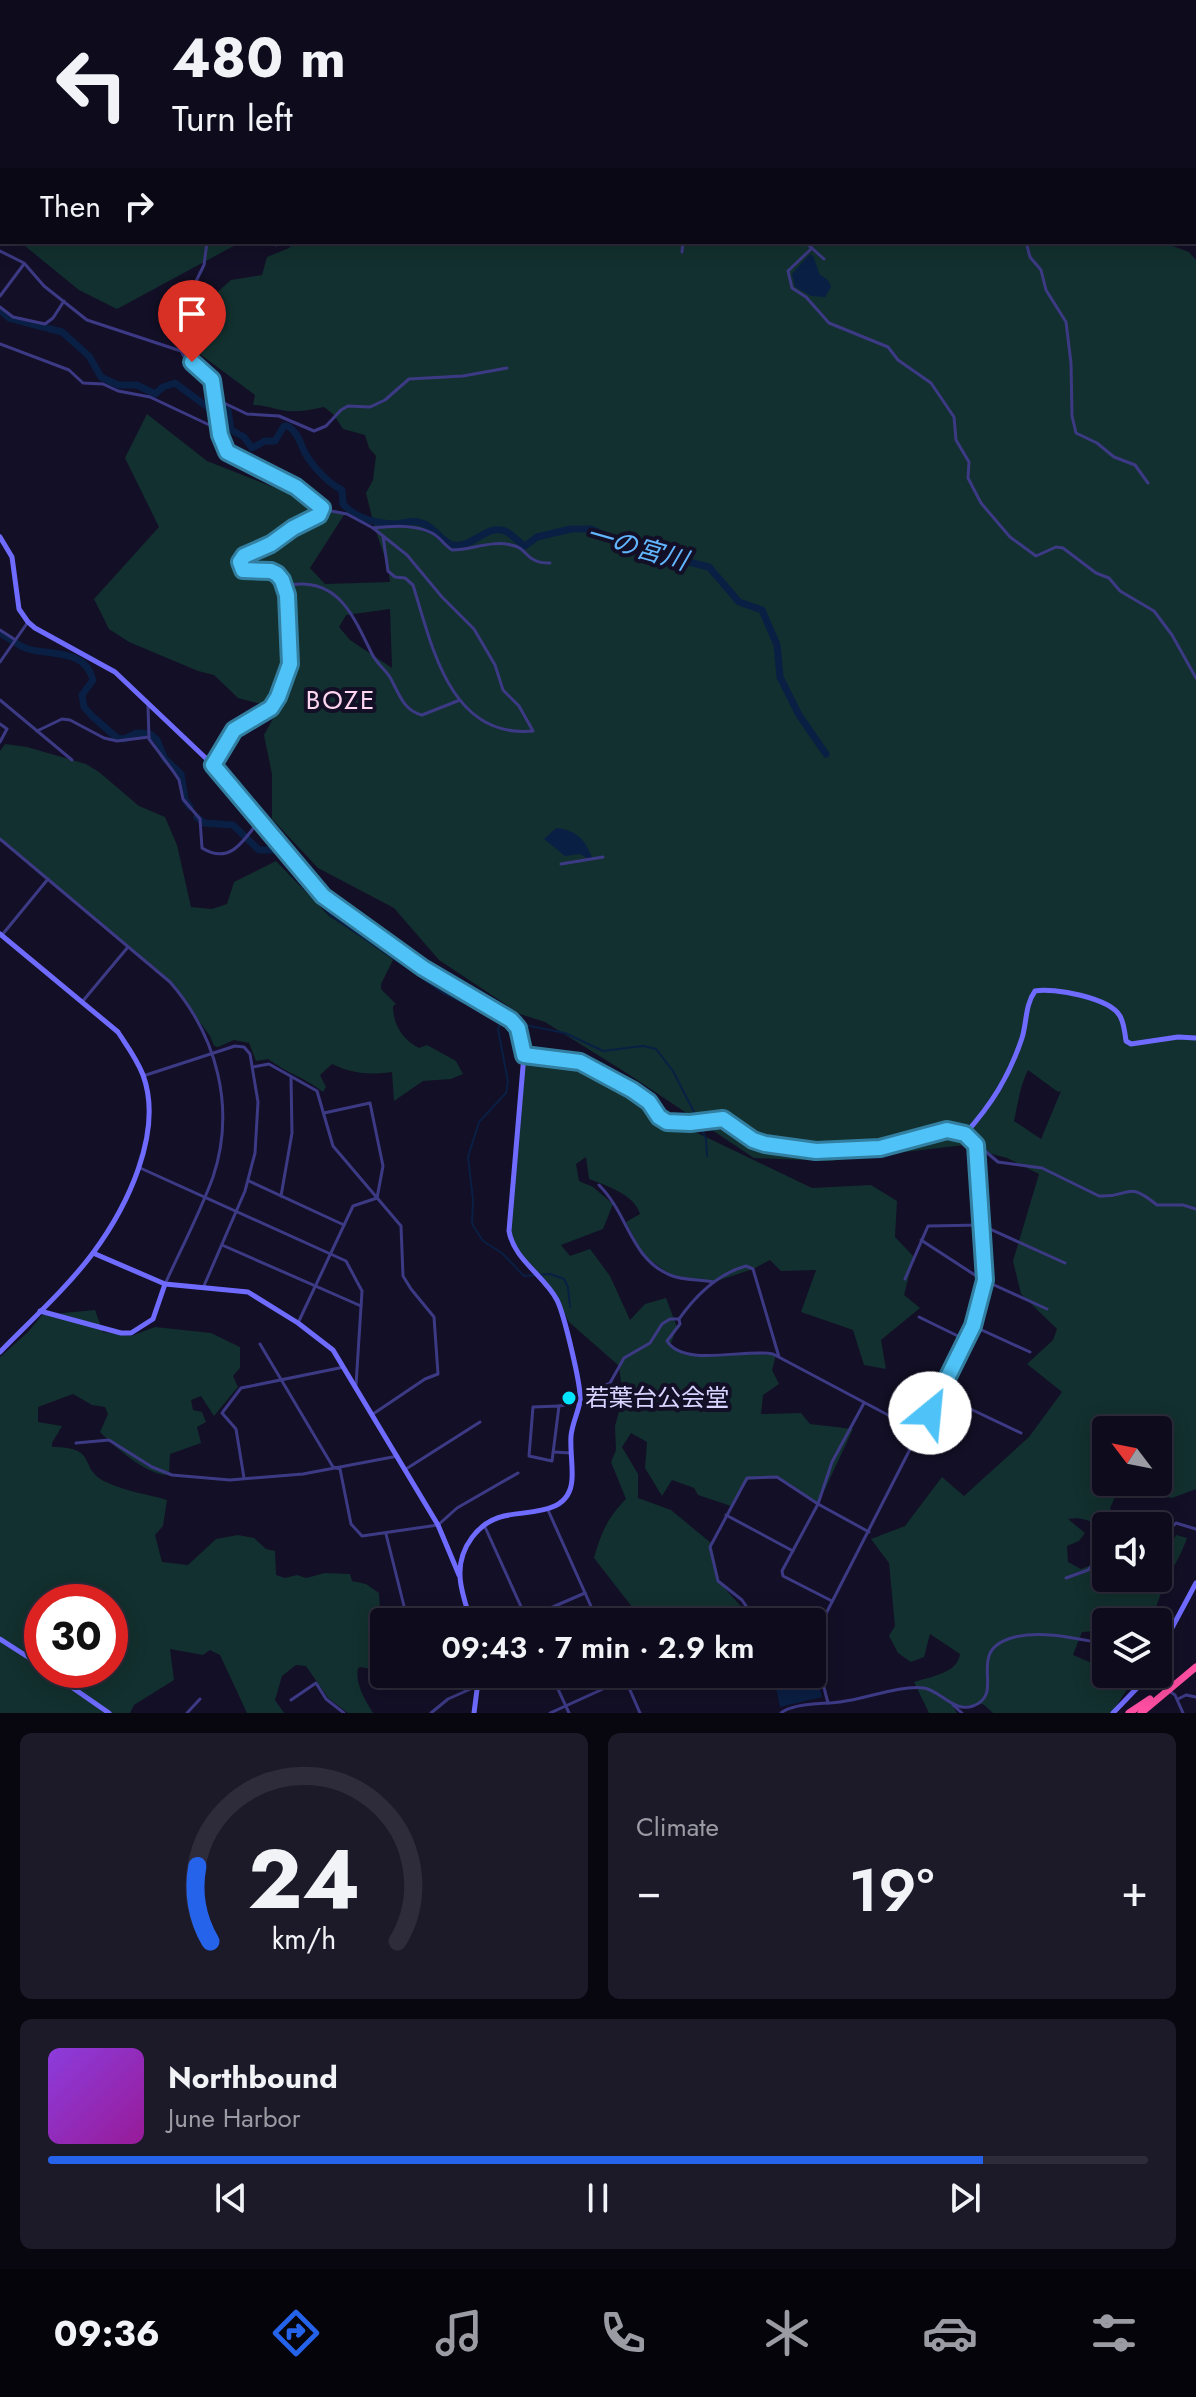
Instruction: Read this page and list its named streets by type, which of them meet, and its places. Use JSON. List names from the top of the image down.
{
  "districts": ["BOZE"],
  "water": ["一の宮川"],
  "places": ["若葉台公会堂"],
  "north": "top left",
  "page": {
    "turn": ["480 m", "Turn left"],
    "then": "Then",
    "limit": "30",
    "trip": "09:43 · 7 min · 2.9 km",
    "tile": "Climate",
    "heat": ["−", "19°", "+"],
    "song": ["Northbound", "June Harbor"],
    "tabs": "09:36",
    "gauge": ["24", "km/h"]
  }
}
